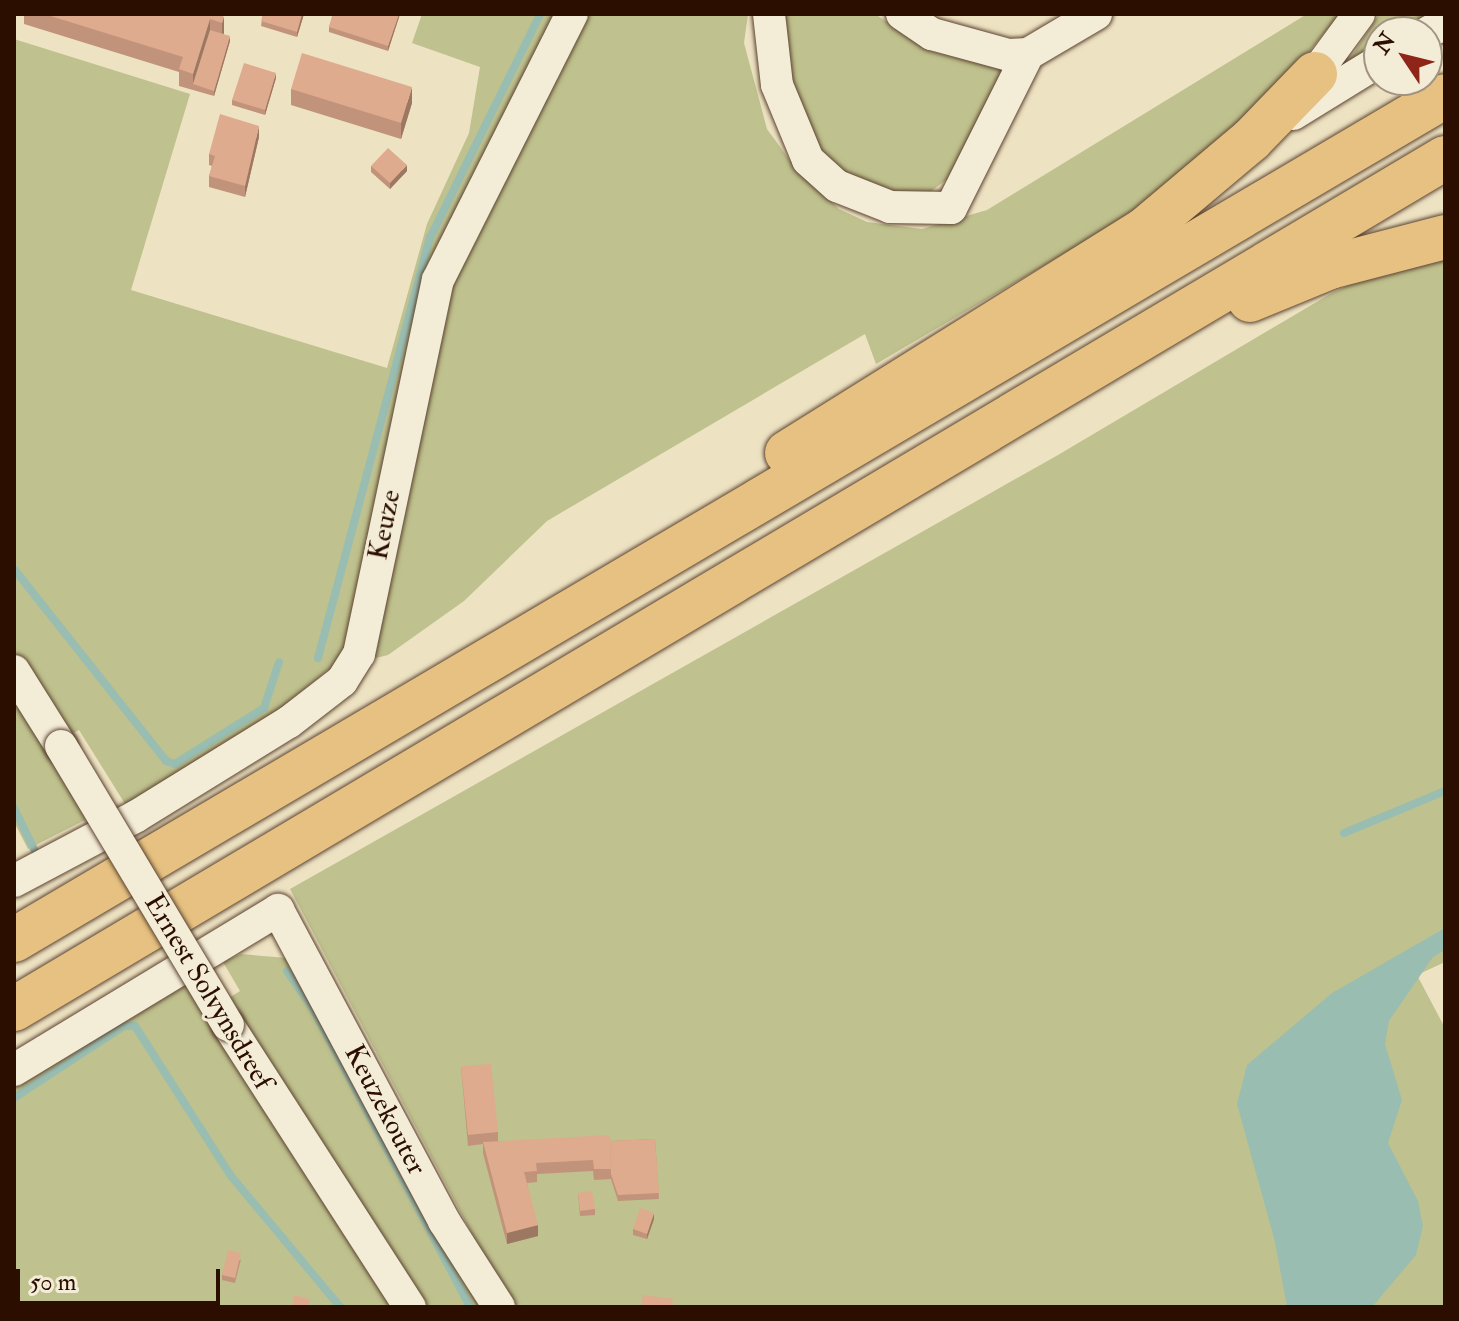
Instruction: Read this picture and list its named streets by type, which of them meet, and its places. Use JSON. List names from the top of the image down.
{
  "streets": {
    "street": ["Keuze", "Ernest Solvynsdreef", "Keuzekouter"]
  },
  "scale_bar": "50 m",
  "north": "top left"
}
